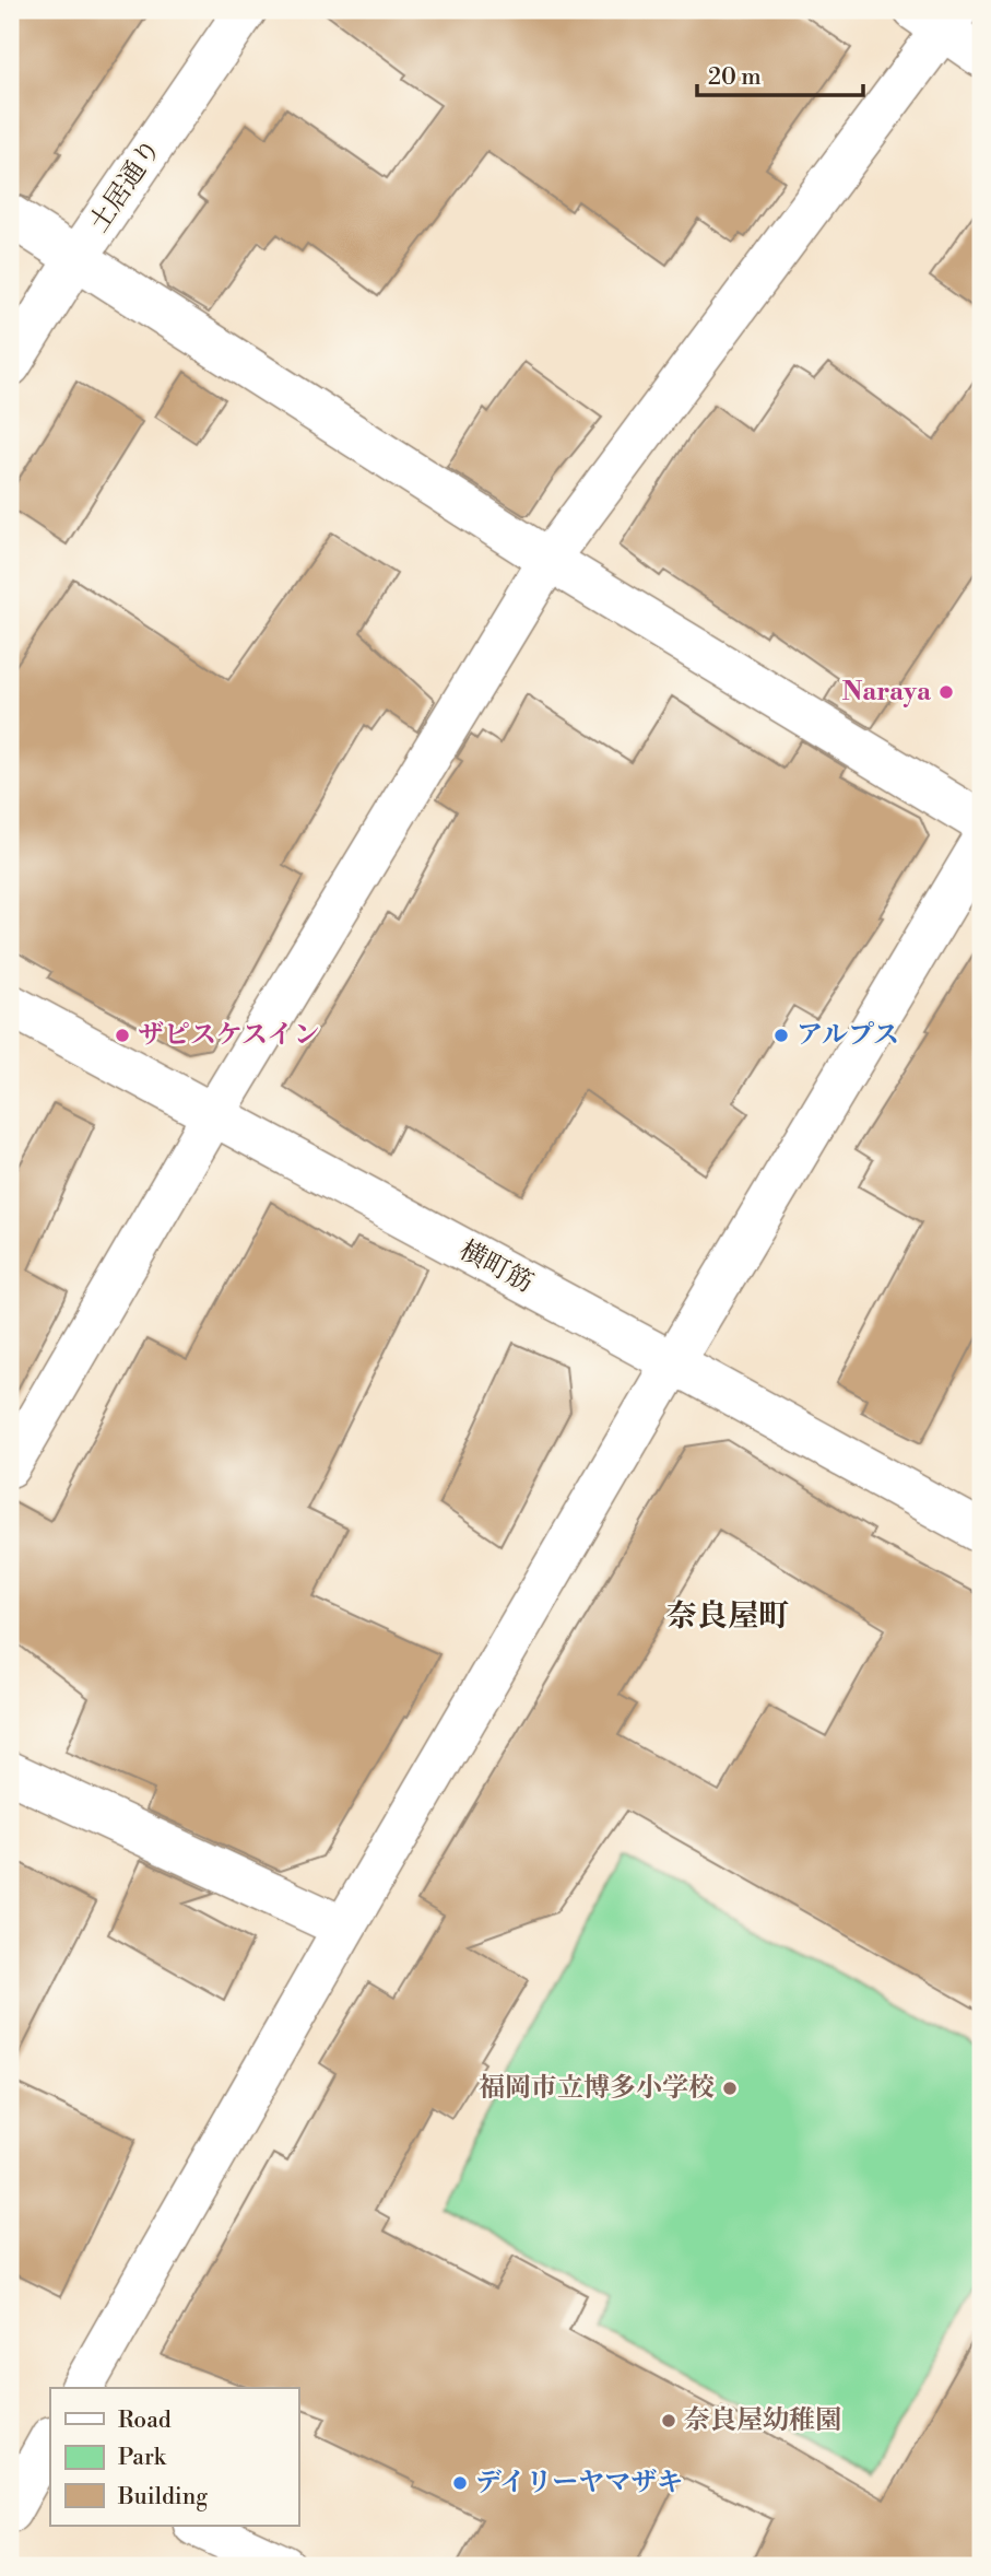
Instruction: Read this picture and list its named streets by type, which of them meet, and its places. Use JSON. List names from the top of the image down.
{
  "streets": {
    "street": ["土居通り", "横町筋"]
  },
  "districts": ["奈良屋町"],
  "places": [
    "Naraya",
    "ザピスケスイン",
    "アルプス",
    "福岡市立博多小学校",
    "奈良屋幼稚園",
    "デイリーヤマザキ"
  ],
  "legend": ["Road", "Park", "Building"],
  "scale_bar": "20 m"
}
